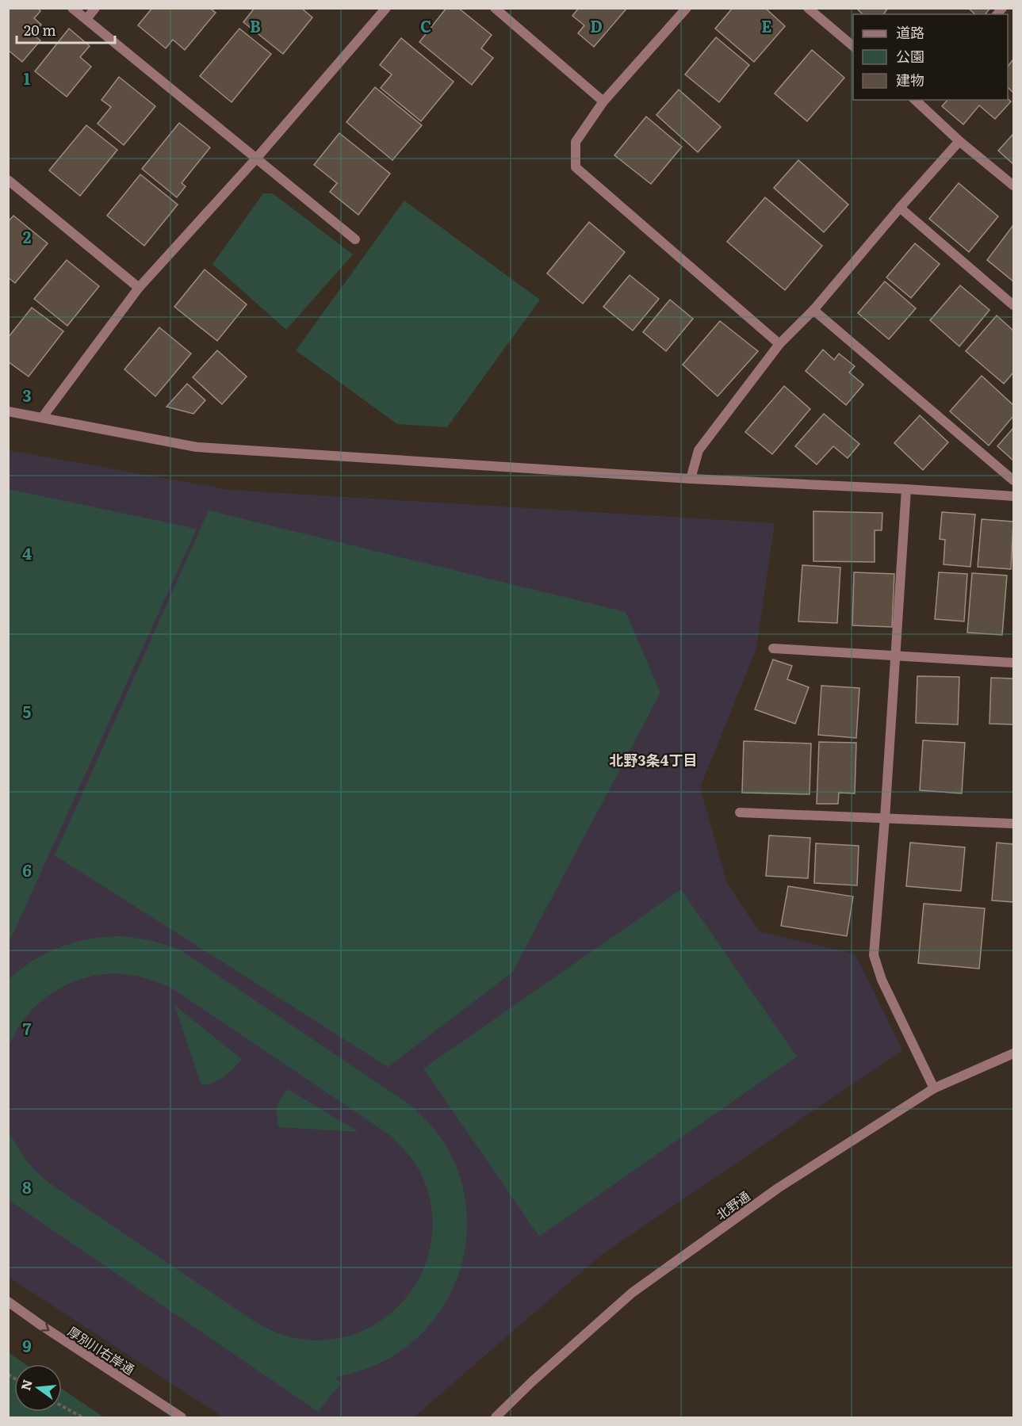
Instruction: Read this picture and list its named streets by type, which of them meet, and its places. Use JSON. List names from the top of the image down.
{
  "streets": {
    "street": ["北野通", "厚別川右岸通"]
  },
  "one_way": ["厚別川右岸通"],
  "districts": ["北野3条4丁目"],
  "legend": ["道路", "公園", "建物"],
  "scale_bar": "20 m",
  "north": "left",
  "grid": {
    "columns": [
      "B",
      "C",
      "D",
      "E"
    ],
    "rows": [
      "1",
      "2",
      "3",
      "4",
      "5",
      "6",
      "7",
      "8",
      "9"
    ]
  }
}
